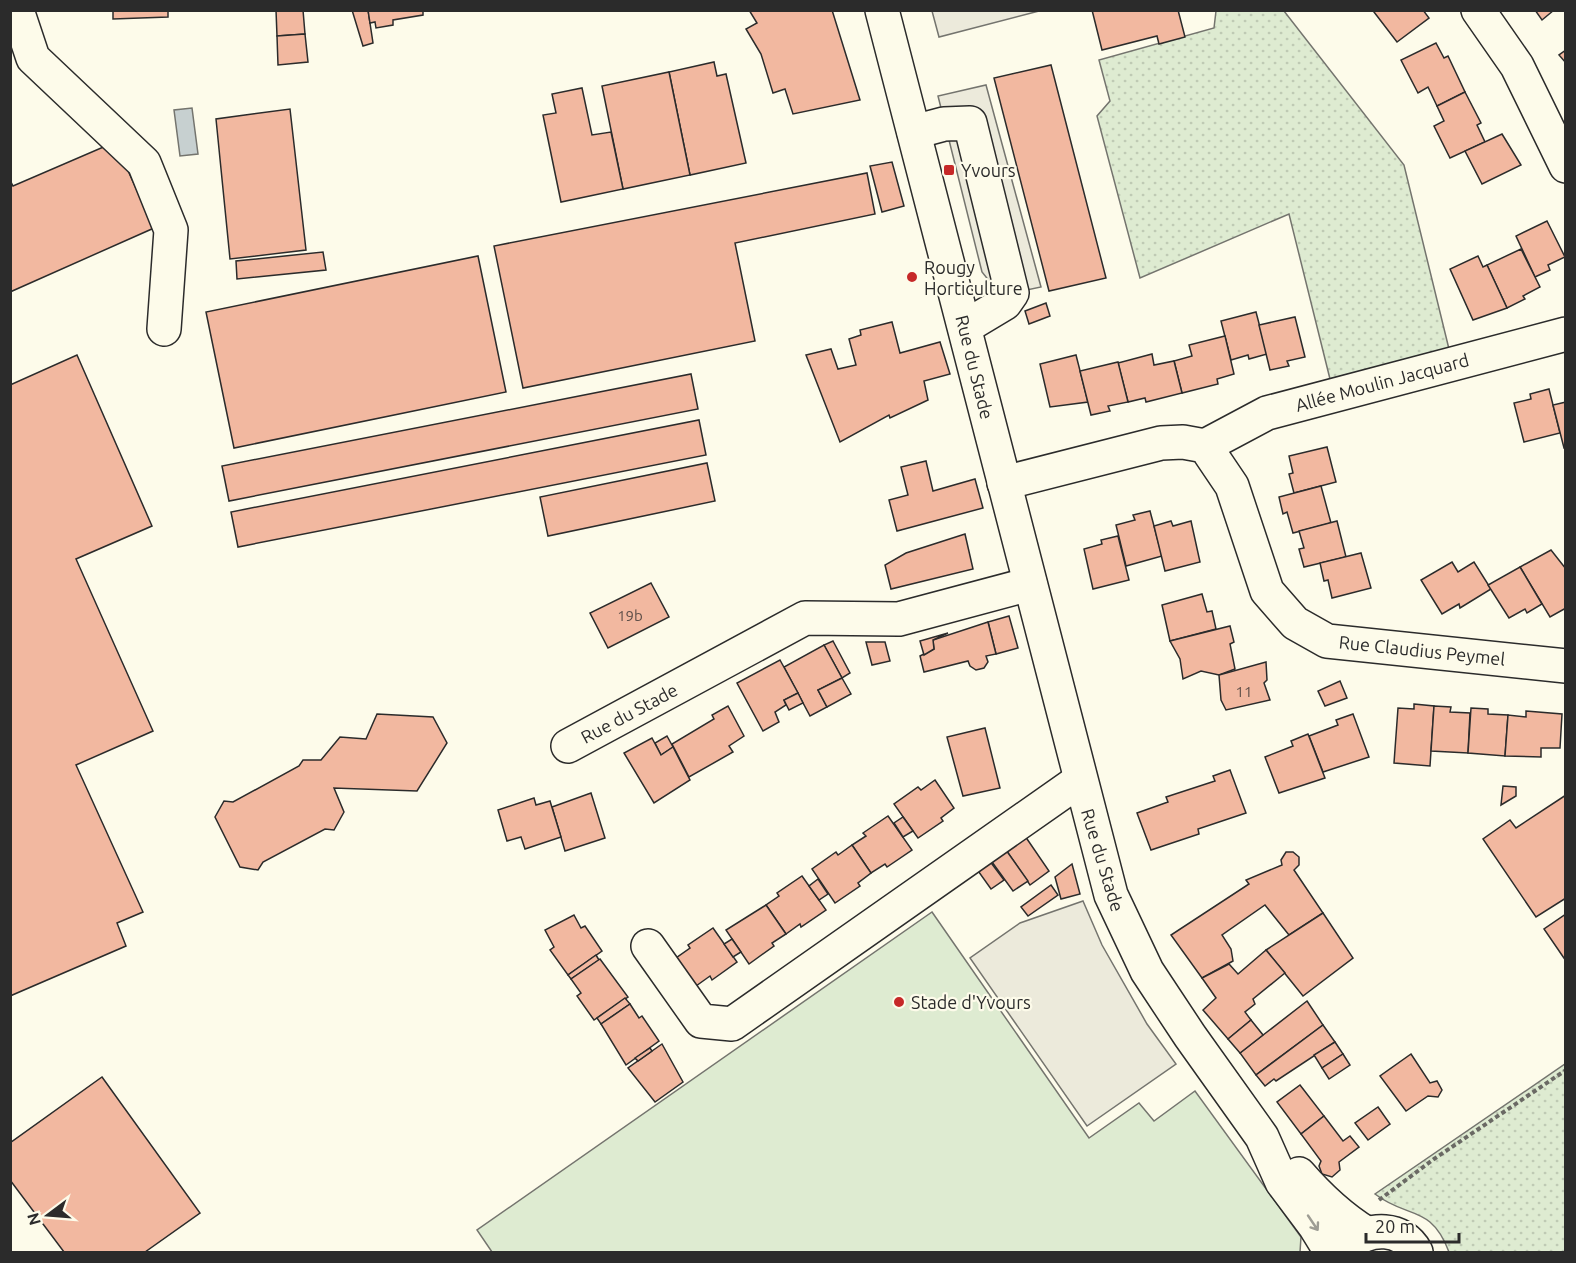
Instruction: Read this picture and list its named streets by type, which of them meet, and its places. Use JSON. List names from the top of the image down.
{
  "streets": {
    "street": ["Rue du Stade", "Allée Moulin Jacquard", "Rue Claudius Peymel"]
  },
  "crossings": [
    ["Allée Moulin Jacquard", "Rue Claudius Peymel"]
  ],
  "places": {
    "transit": ["Yvours"],
    "other": ["Rougy Horticulture", "Stade d'Yvours"]
  },
  "house_numbers": ["19b", "11"],
  "scale_bar": "20 m",
  "north": "left"
}
